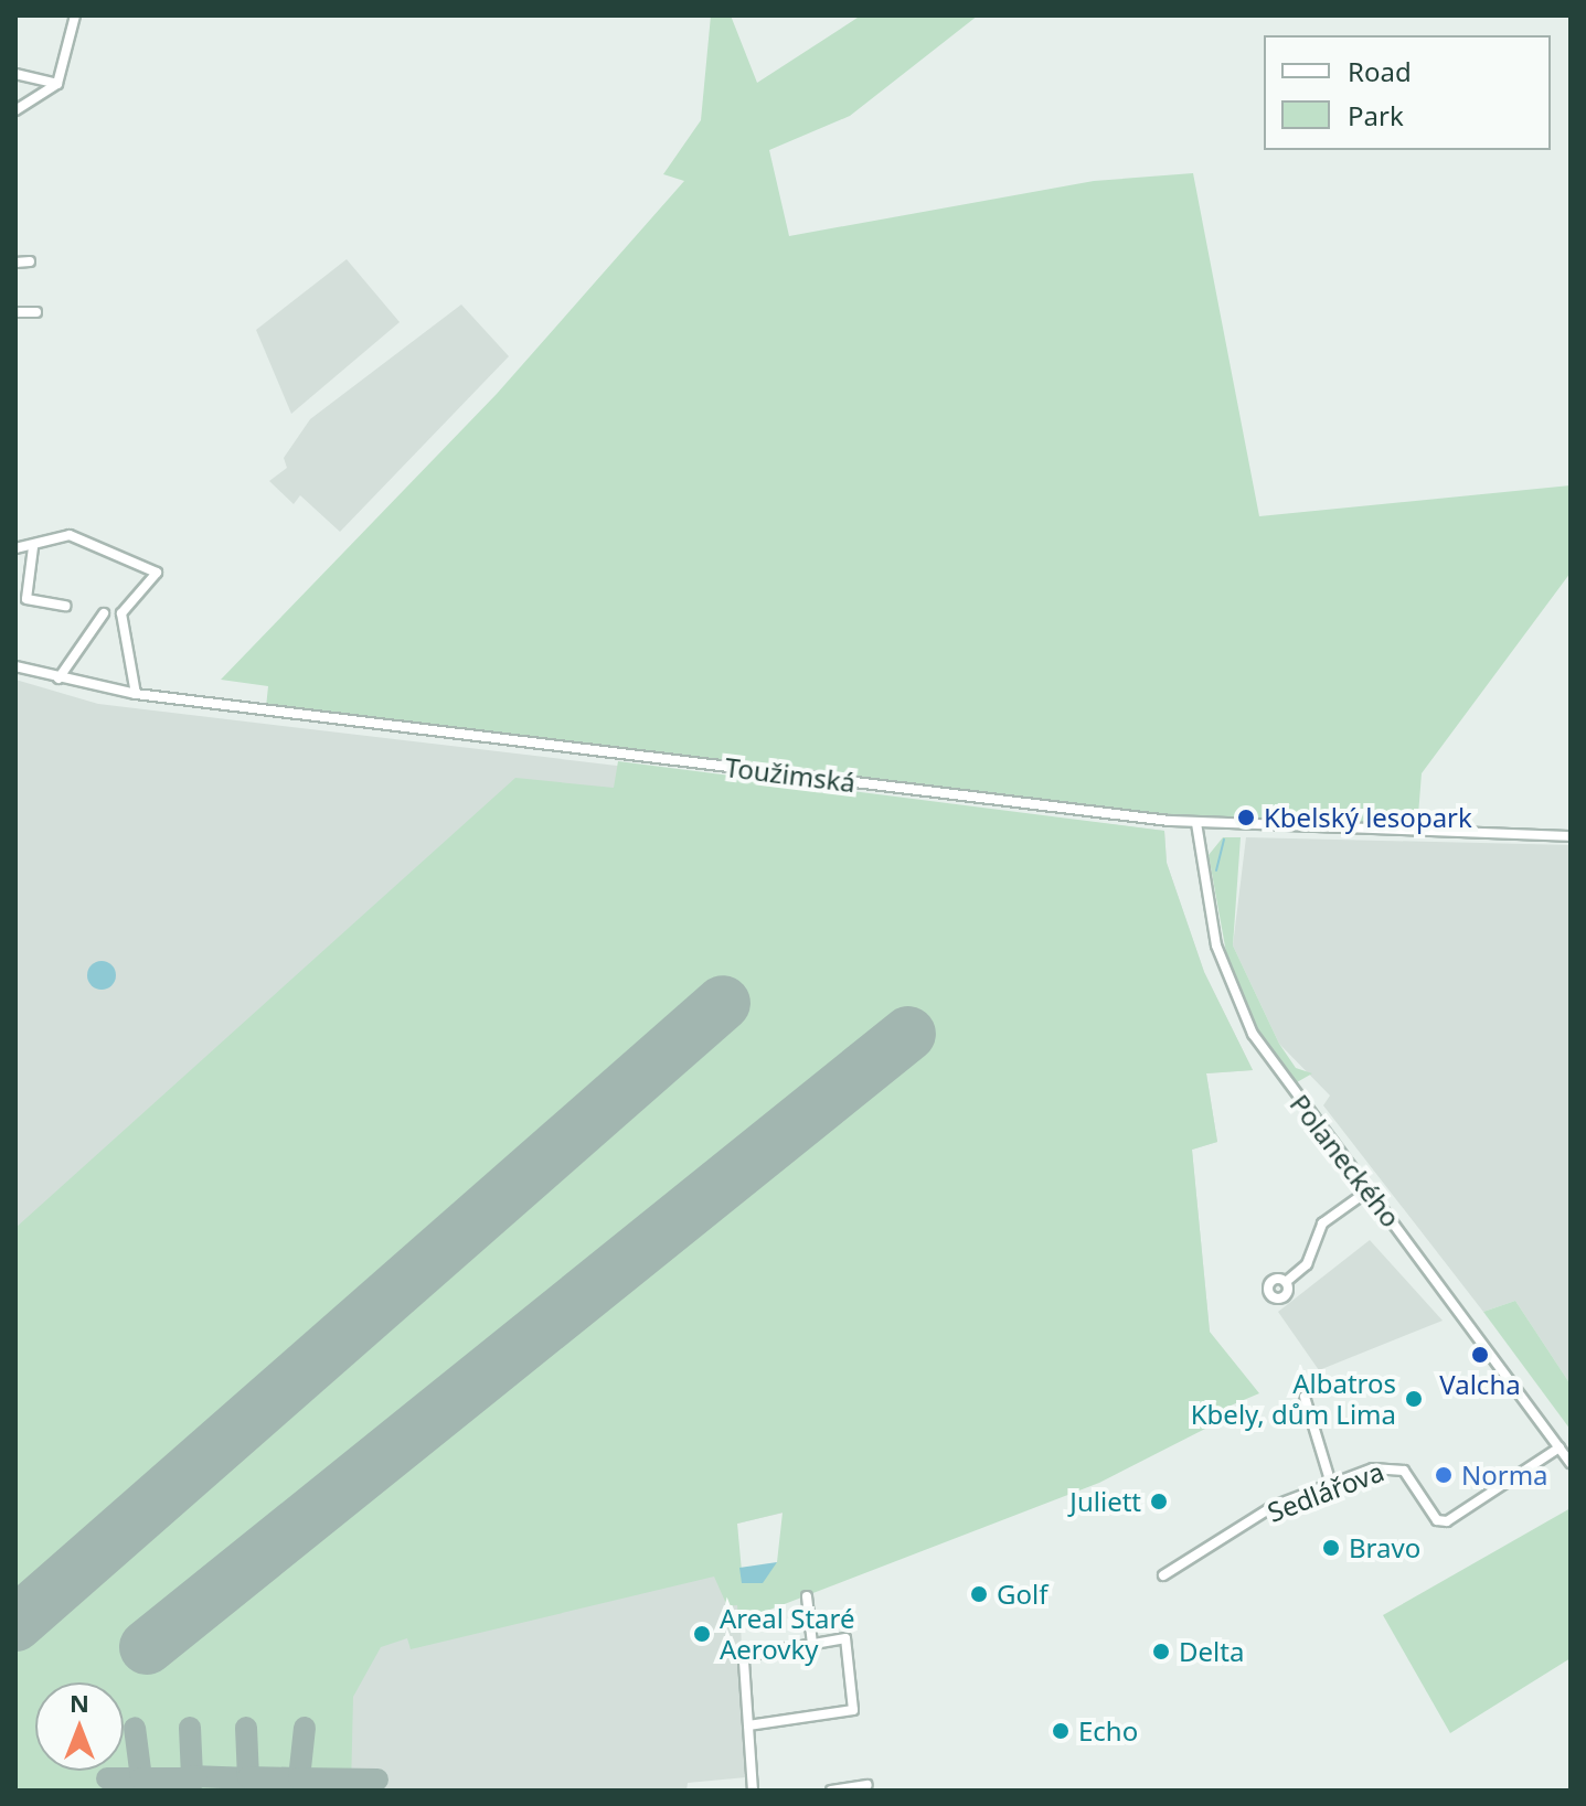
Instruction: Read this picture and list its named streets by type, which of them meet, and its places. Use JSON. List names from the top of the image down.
{
  "streets": {
    "street": ["Toužimská", "Polaneckého", "Sedlářova"]
  },
  "crossings": [
    ["Toužimská", "Polaneckého"],
    ["Polaneckého", "Sedlářova"]
  ],
  "places": [
    "Kbelský lesopark",
    "Valcha",
    "Albatros Kbely, dům Lima",
    "Norma",
    "Juliett",
    "Bravo",
    "Golf",
    "Areal Staré Aerovky",
    "Delta",
    "Echo"
  ],
  "legend": ["Road", "Park"],
  "north": "top"
}
